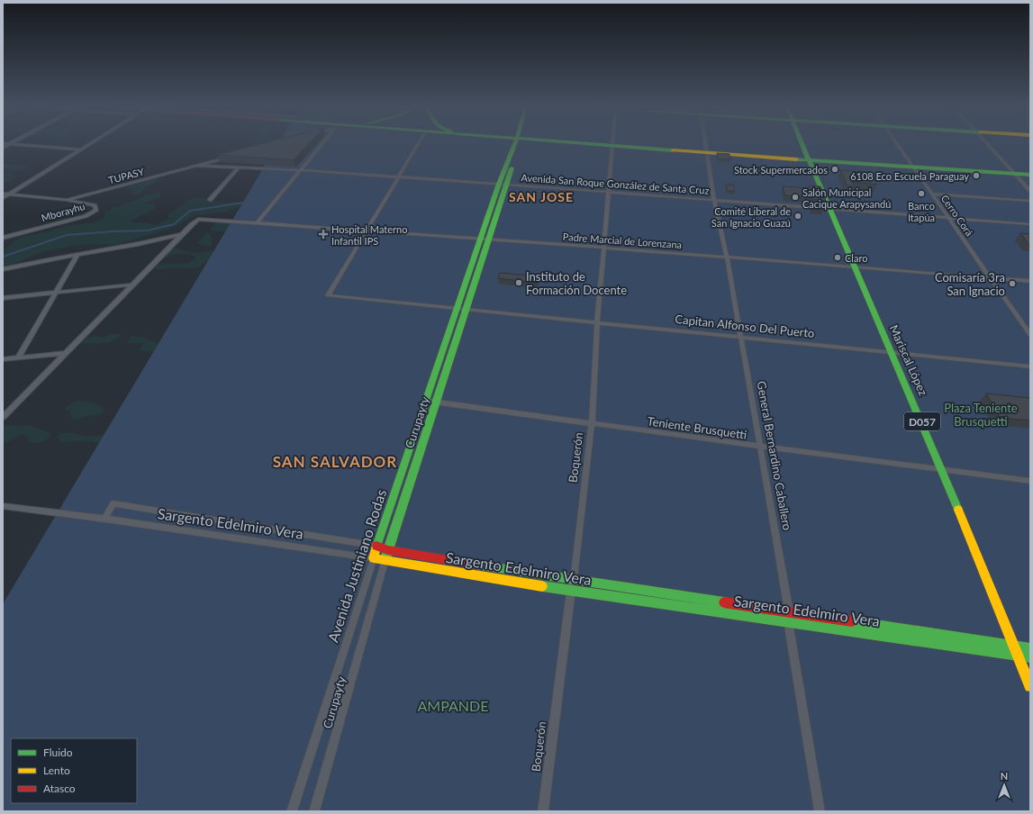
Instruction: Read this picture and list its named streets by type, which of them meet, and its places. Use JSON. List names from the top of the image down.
{
  "streets": {
    "main road": [
      "Mariscal López",
      "D057",
      "Curupayty",
      "Sargento Edelmiro Vera",
      "Avenida Justiniano Rodas"
    ],
    "street": [
      "TUPASY",
      "Avenida San Roque González de Santa Cruz",
      "Mborayhu",
      "Cerro Corá",
      "Padre Marcial de Lorenzana",
      "Capitan Alfonso Del Puerto",
      "Teniente Brusquetti",
      "General Bernardino Caballero",
      "Boquerón"
    ]
  },
  "crossings": [
    ["TUPASY", "Avenida San Roque González de Santa Cruz"],
    ["TUPASY", "Mborayhu"],
    ["Avenida San Roque González de Santa Cruz", "Cerro Corá"],
    ["Avenida San Roque González de Santa Cruz", "Mariscal López"],
    ["Avenida San Roque González de Santa Cruz", "Curupayty"],
    ["Avenida San Roque González de Santa Cruz", "General Bernardino Caballero"],
    ["Avenida San Roque González de Santa Cruz", "Boquerón"],
    ["Cerro Corá", "Padre Marcial de Lorenzana"],
    ["Padre Marcial de Lorenzana", "Capitan Alfonso Del Puerto"],
    ["Padre Marcial de Lorenzana", "Mariscal López"],
    ["Padre Marcial de Lorenzana", "Curupayty"],
    ["Padre Marcial de Lorenzana", "General Bernardino Caballero"],
    ["Padre Marcial de Lorenzana", "Boquerón"],
    ["Capitan Alfonso Del Puerto", "Mariscal López"],
    ["Capitan Alfonso Del Puerto", "Curupayty"],
    ["Capitan Alfonso Del Puerto", "General Bernardino Caballero"],
    ["Capitan Alfonso Del Puerto", "Boquerón"],
    ["Capitan Alfonso Del Puerto", "Avenida Justiniano Rodas"],
    ["Mariscal López", "Teniente Brusquetti"],
    ["Mariscal López", "Sargento Edelmiro Vera"],
    ["Curupayty", "Teniente Brusquetti"],
    ["Curupayty", "Sargento Edelmiro Vera"],
    ["Curupayty", "Avenida Justiniano Rodas"],
    ["Teniente Brusquetti", "General Bernardino Caballero"],
    ["Teniente Brusquetti", "Boquerón"],
    ["Teniente Brusquetti", "Avenida Justiniano Rodas"],
    ["General Bernardino Caballero", "Sargento Edelmiro Vera"],
    ["Boquerón", "Sargento Edelmiro Vera"],
    ["Sargento Edelmiro Vera", "Avenida Justiniano Rodas"]
  ],
  "districts": ["SAN JOSE", "SAN SALVADOR"],
  "parks": ["Plaza Teniente Brusquetti", "AMPANDE"],
  "places": {
    "other": [
      "Stock Supermercados",
      "6108 Eco Escuela Paraguay",
      "Banco Itapúa",
      "Salón Municipal Cacique Arapysandú",
      "Comité Liberal de San Ignacio Guazú",
      "Claro",
      "Instituto de Formación Docente",
      "Comisaría 3ra San Ignacio"
    ],
    "health": ["Hospital Materno Infantil IPS"]
  },
  "legend": ["Fluido", "Lento", "Atasco"],
  "north": "top"
}
